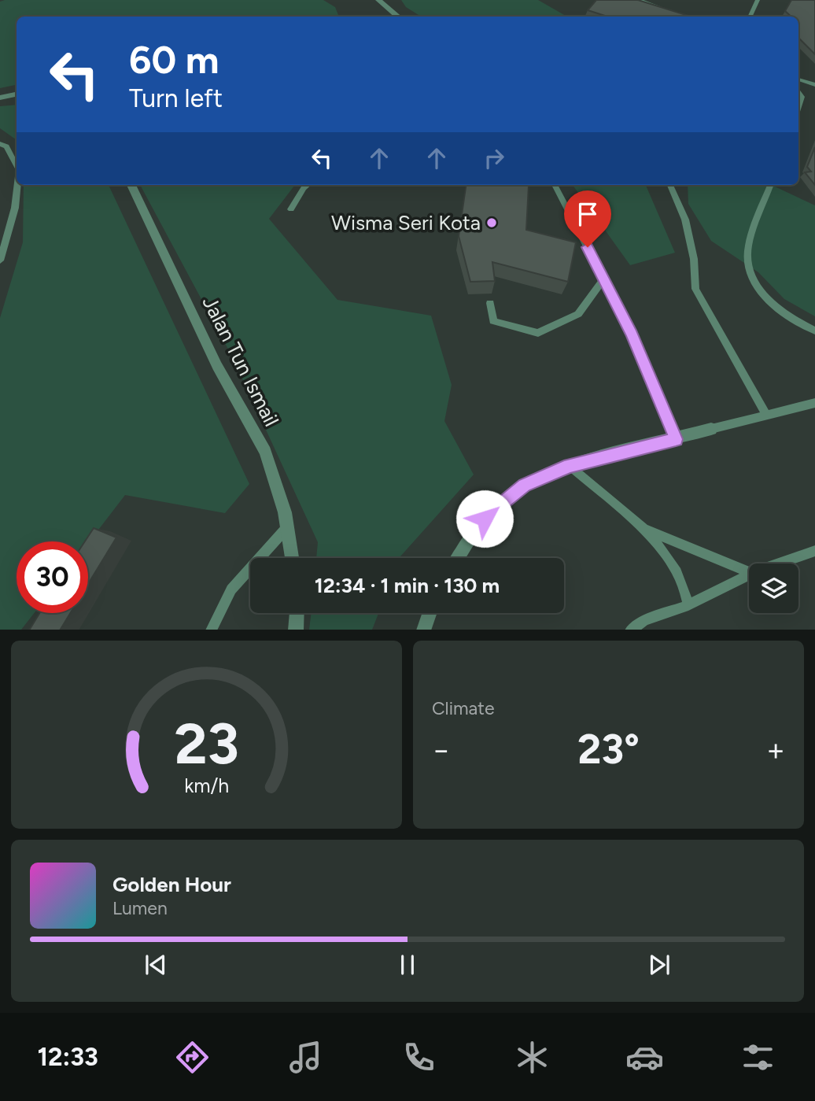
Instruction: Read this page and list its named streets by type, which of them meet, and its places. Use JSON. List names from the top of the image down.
{
  "streets": {
    "street": ["Jalan Tun Ismail"]
  },
  "places": ["Wisma Seri Kota"],
  "page": {
    "turn": ["60 m", "Turn left"],
    "limit": "30",
    "trip": "12:34 · 1 min · 130 m",
    "tile": "Climate",
    "heat": ["−", "23°", "+"],
    "song": ["Golden Hour", "Lumen"],
    "tabs": "12:33",
    "gauge": ["23", "km/h"]
  }
}
